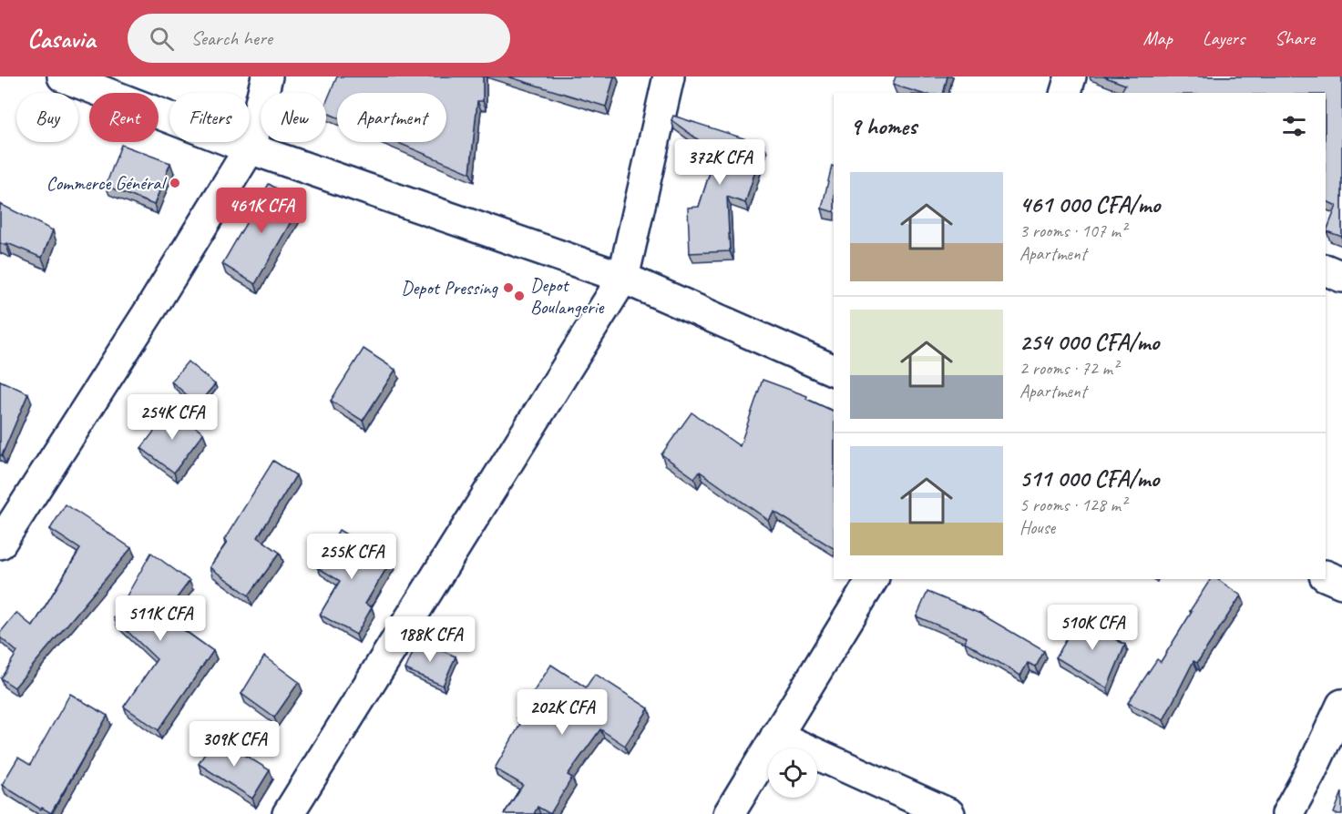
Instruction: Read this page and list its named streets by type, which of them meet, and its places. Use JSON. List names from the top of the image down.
{
  "places": ["Commerce Général", "Depot Pressing", "Depot Boulangerie"],
  "page": {
    "header": "Casavia",
    "search": "Search here",
    "nav": ["Map", "Layers", "Share"],
    "chip": [
      "Buy",
      "Rent",
      "Filters",
      "New",
      "Apartment"
    ],
    "heading": "9 homes",
    "price": [
      "372K CFA",
      "461K CFA",
      "254K CFA",
      "255K CFA",
      "511K CFA",
      "510K CFA",
      "188K CFA",
      "202K CFA",
      "309K CFA"
    ],
    "list": [
      {
        "name": "461 000 CFA/mo",
        "note": "3 rooms · 107 m² · Apartment"
      },
      {
        "name": "254 000 CFA/mo",
        "note": "2 rooms · 72 m² · Apartment"
      },
      {
        "name": "511 000 CFA/mo",
        "note": "5 rooms · 128 m² · House"
      }
    ]
  }
}
